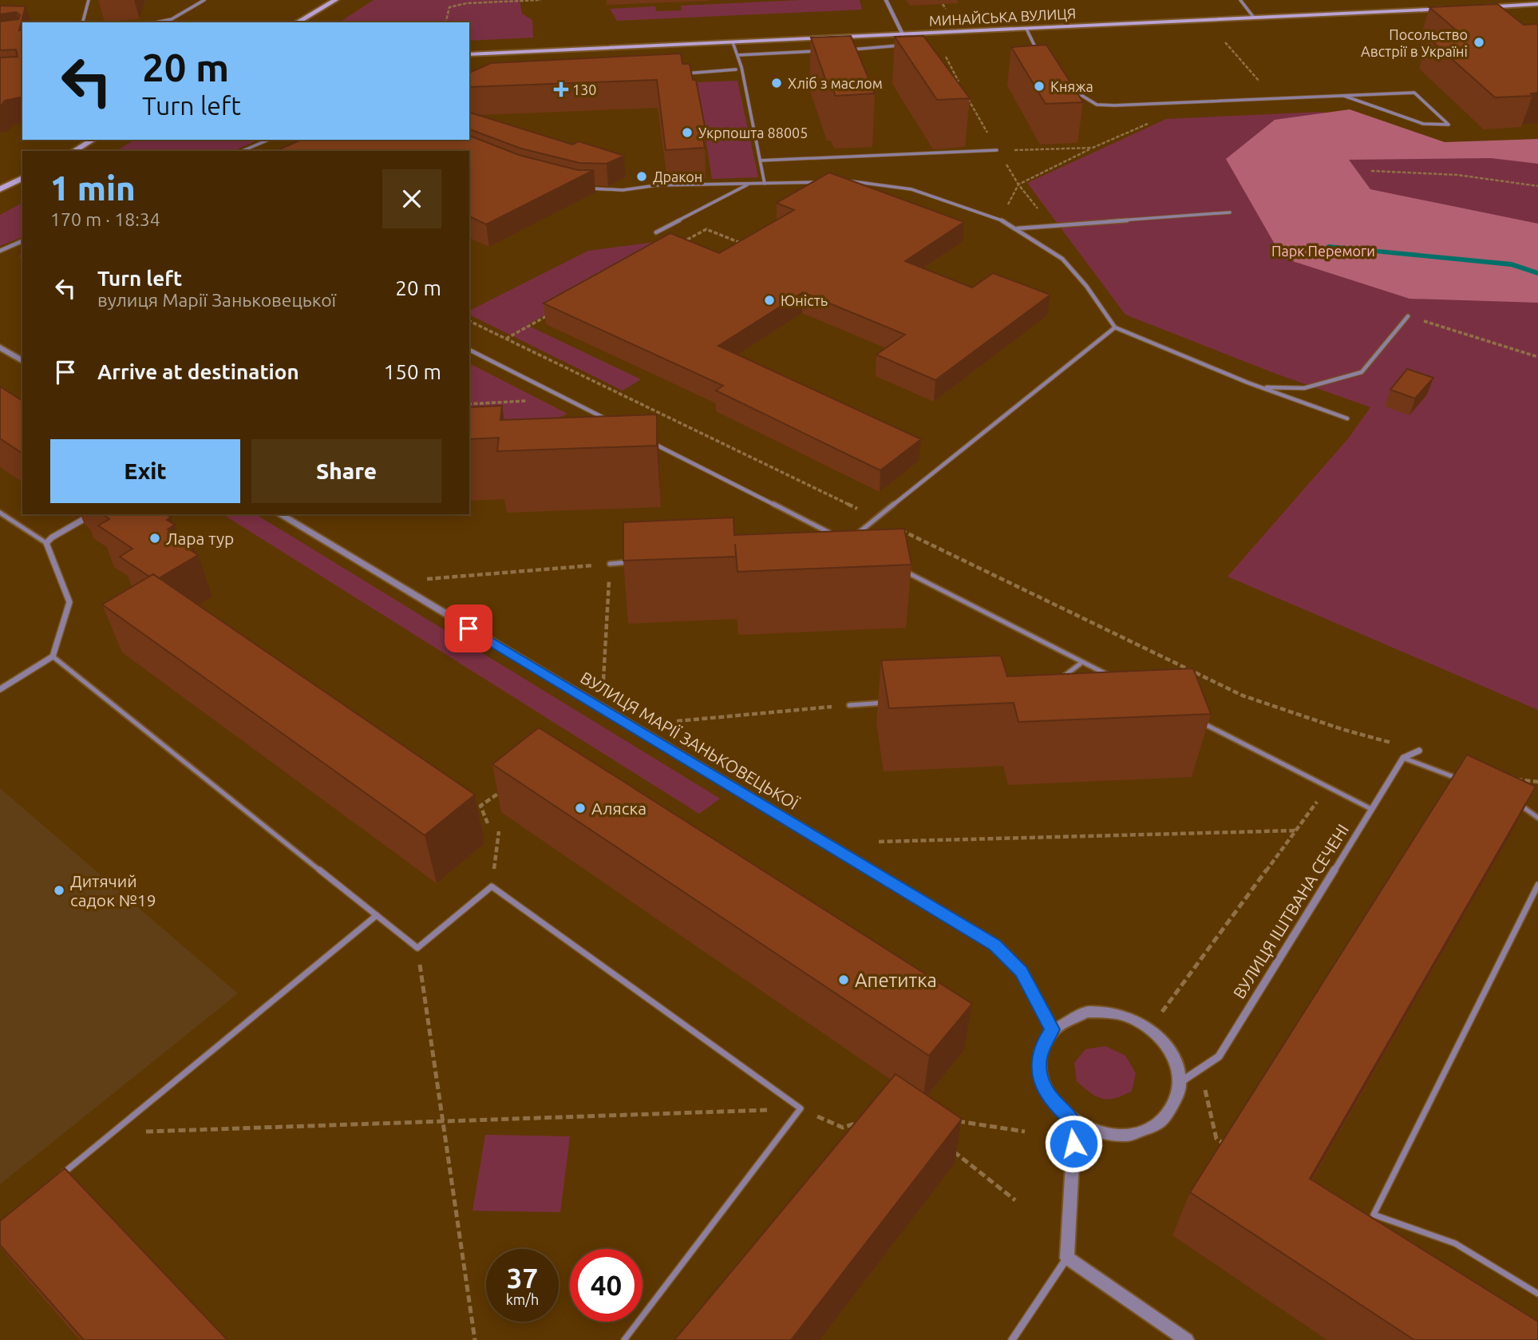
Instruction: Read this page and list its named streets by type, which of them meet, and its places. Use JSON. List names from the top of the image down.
{
  "streets": {
    "main road": ["МИНАЙСЬКА ВУЛИЦЯ"],
    "street": ["ВУЛИЦЯ МАРІЇ ЗАНЬКОВЕЦЬКОЇ", "ВУЛИЦЯ ІШТВАНА СЕЧЕНІ"]
  },
  "crossings": [
    ["ВУЛИЦЯ МАРІЇ ЗАНЬКОВЕЦЬКОЇ", "ВУЛИЦЯ ІШТВАНА СЕЧЕНІ"]
  ],
  "parks": ["Парк Перемоги"],
  "places": {
    "other": [
      "Посольство Австрії в Україні",
      "Хліб з маслом",
      "Княжа",
      "Укрпошта 88005",
      "Дракон",
      "Юність",
      "Лара тур",
      "Аляска",
      "Дитячий садок №19",
      "Апетитка"
    ],
    "health": ["130"]
  },
  "page": {
    "turn": ["20 m", "Turn left"],
    "heading": ["1 min", "170 m · 18:34"],
    "list": [
      {
        "name": "Turn left",
        "note": "вулиця Марії Заньковецької",
        "value": "20 m"
      },
      {
        "name": "Arrive at destination",
        "value": "150 m"
      }
    ],
    "buttons": ["Exit", "Share"],
    "speed": "37 km/h",
    "limit": "40"
  }
}
